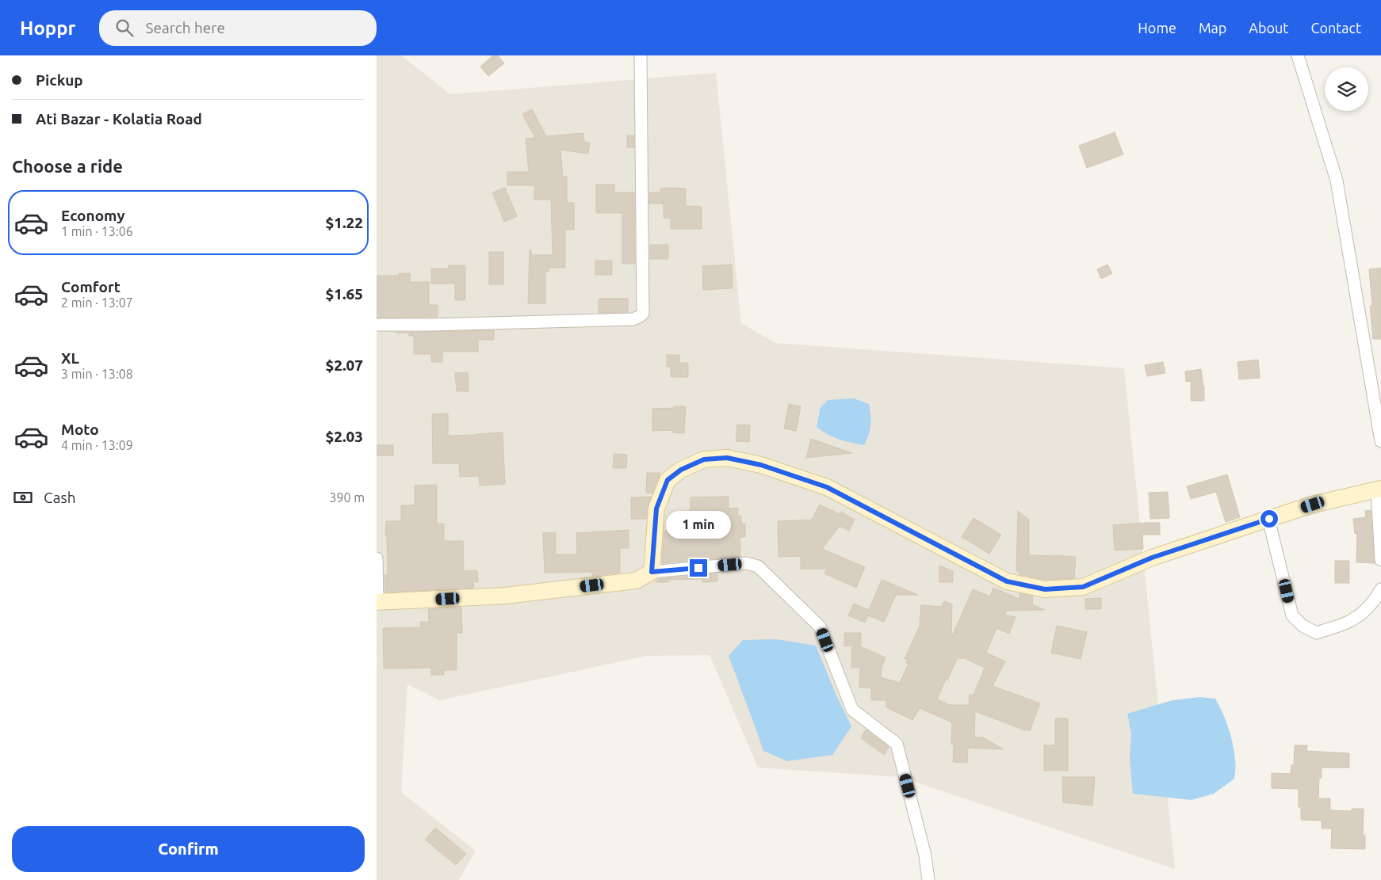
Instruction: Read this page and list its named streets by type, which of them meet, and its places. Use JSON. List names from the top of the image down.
{
  "page": {
    "header": "Hoppr",
    "search": "Search here",
    "nav": [
      "Home",
      "Map",
      "About",
      "Contact"
    ],
    "banner": ["Pickup", "Ati Bazar - Kolatia Road"],
    "heading": "Choose a ride",
    "list": [
      {
        "name": "Economy",
        "note": "1 min · 13:06",
        "value": "$1.22"
      },
      {
        "name": "Comfort",
        "note": "2 min · 13:07",
        "value": "$1.65"
      },
      {
        "name": "XL",
        "note": "3 min · 13:08",
        "value": "$2.07"
      },
      {
        "name": "Moto",
        "note": "4 min · 13:09",
        "value": "$2.03"
      }
    ],
    "pay": ["Cash", "390 m"],
    "bubble": "1 min",
    "buttons": "Confirm"
  }
}
